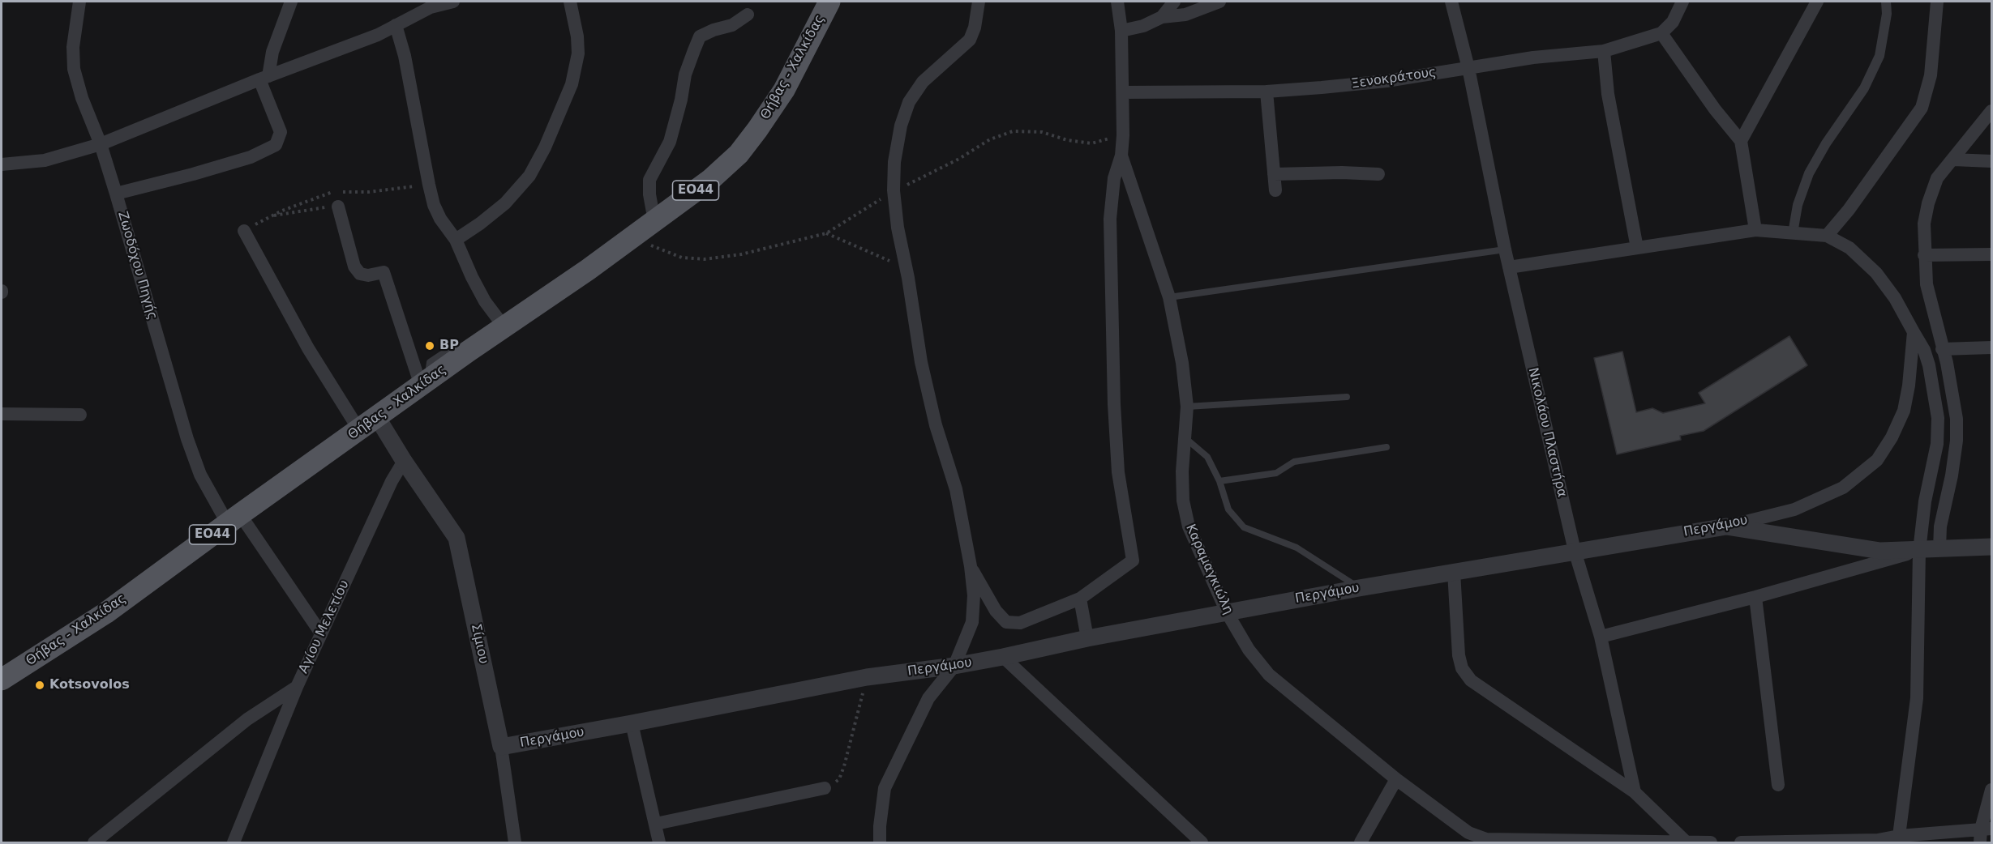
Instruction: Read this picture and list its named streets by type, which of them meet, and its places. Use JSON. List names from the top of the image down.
{
  "streets": {
    "main road": ["Θήβας - Χαλκίδας", "ΕΟ44"],
    "street": [
      "Ξενοκράτους",
      "Ζωοδόχου Πηγής",
      "Νικολάου Πλαστήρα",
      "Περγάμου",
      "Καραμαγκιώλη",
      "Αγίου Μελετίου",
      "Σίμιου"
    ]
  },
  "crossings": [
    ["Θήβας - Χαλκίδας", "Ζωοδόχου Πηγής"],
    ["Ξενοκράτους", "Νικολάου Πλαστήρα"],
    ["Ζωοδόχου Πηγής", "Αγίου Μελετίου"],
    ["Νικολάου Πλαστήρα", "Περγάμου"],
    ["Περγάμου", "Καραμαγκιώλη"],
    ["Περγάμου", "Σίμιου"],
    ["Αγίου Μελετίου", "Σίμιου"]
  ],
  "places": ["BP", "Kotsovolos"]
}
